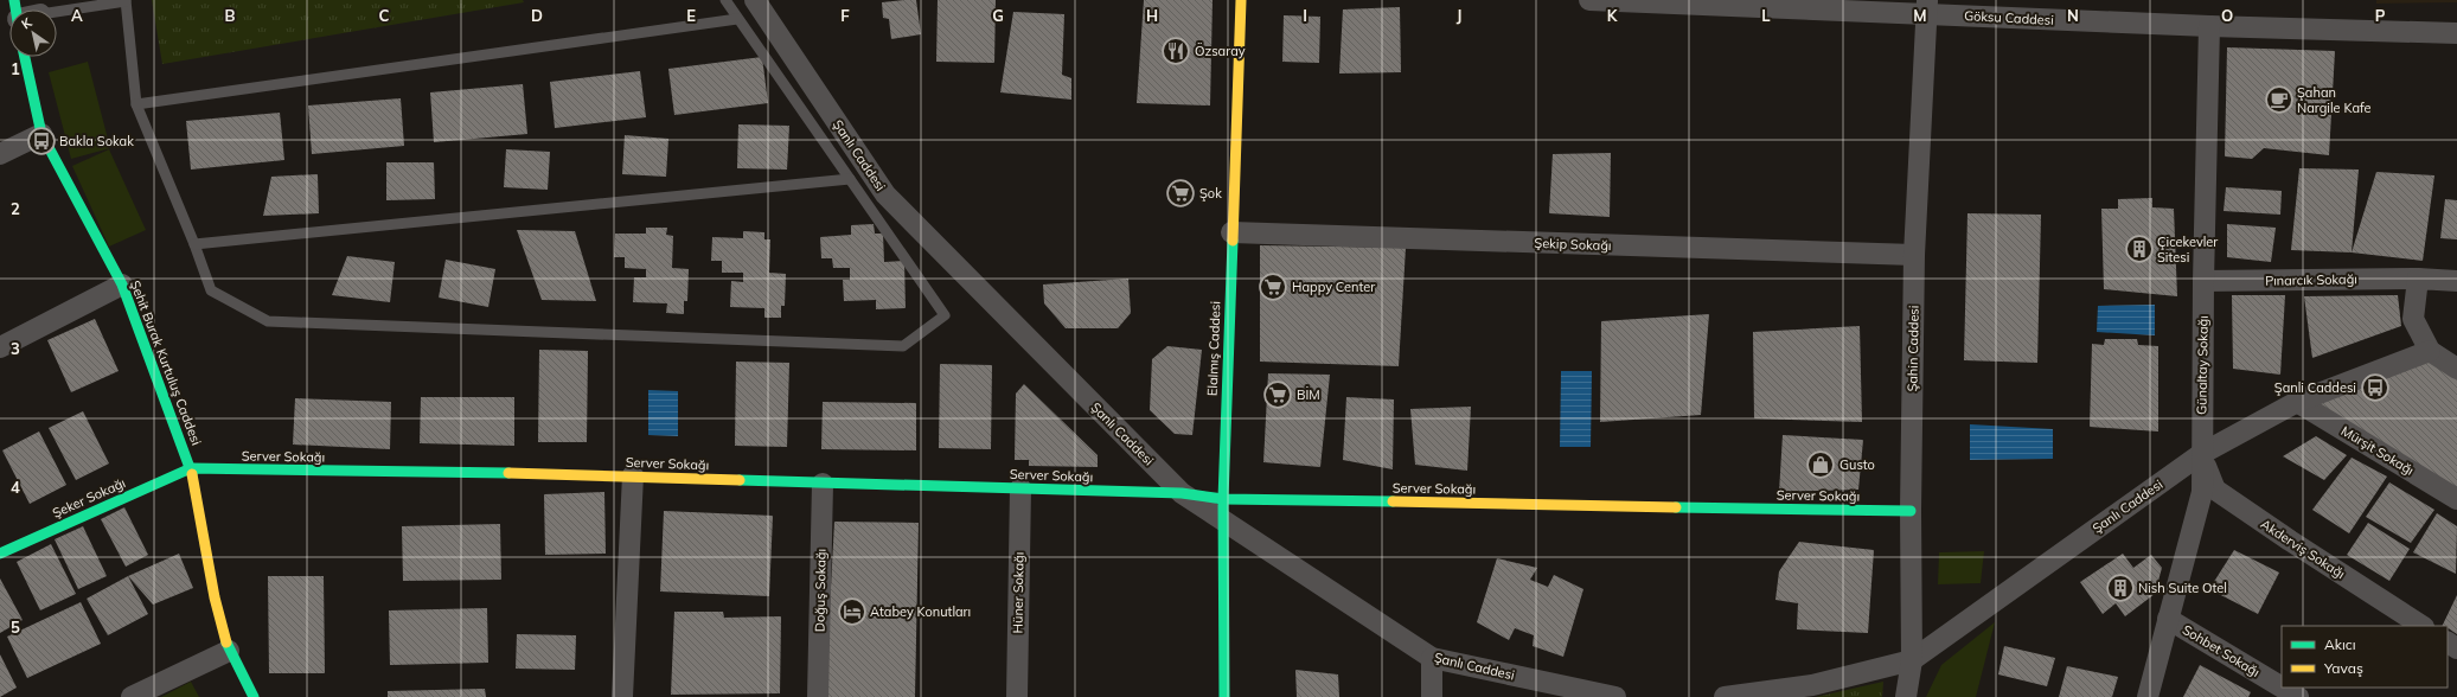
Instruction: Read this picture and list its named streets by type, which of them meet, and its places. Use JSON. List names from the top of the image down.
{
  "streets": {
    "street": [
      "Göksu Caddesi",
      "Şanlı Caddesi",
      "Şekip Sokağı",
      "Pınarcık Sokağı",
      "Elalmış Caddesi",
      "Şahin Caddesi",
      "Şehit Burak Kurtuluş Caddesi",
      "Günaltay Sokağı",
      "Mürşit Sokağı",
      "Server Sokağı",
      "Şeker Sokağı",
      "Akderviş Sokağı",
      "Doğuş Sokağı",
      "Hüner Sokağı",
      "Sohbet Sokağı"
    ]
  },
  "crossings": [
    ["Göksu Caddesi", "Şahin Caddesi"],
    ["Göksu Caddesi", "Günaltay Sokağı"],
    ["Şanlı Caddesi", "Elalmış Caddesi"],
    ["Şanlı Caddesi", "Şahin Caddesi"],
    ["Şanlı Caddesi", "Günaltay Sokağı"],
    ["Şanlı Caddesi", "Mürşit Sokağı"],
    ["Şanlı Caddesi", "Server Sokağı"],
    ["Şanlı Caddesi", "Akderviş Sokağı"],
    ["Şekip Sokağı", "Elalmış Caddesi"],
    ["Şekip Sokağı", "Şahin Caddesi"],
    ["Pınarcık Sokağı", "Günaltay Sokağı"],
    ["Elalmış Caddesi", "Server Sokağı"],
    ["Şahin Caddesi", "Server Sokağı"],
    ["Şehit Burak Kurtuluş Caddesi", "Server Sokağı"],
    ["Şehit Burak Kurtuluş Caddesi", "Şeker Sokağı"],
    ["Günaltay Sokağı", "Akderviş Sokağı"],
    ["Günaltay Sokağı", "Sohbet Sokağı"],
    ["Server Sokağı", "Şeker Sokağı"],
    ["Server Sokağı", "Doğuş Sokağı"],
    ["Server Sokağı", "Hüner Sokağı"]
  ],
  "places": {
    "restaurant": ["Özsaray"],
    "cafe": ["Şahan Nargile Kafe"],
    "bus stop": ["Bakla Sokak", "Şanli Caddesi"],
    "supermarket": ["Şok", "Happy Center", "BİM"],
    "building": ["Çicekevler Sitesi", "Nish Suite Otel"],
    "shop": ["Gusto"],
    "hotel": ["Atabey Konutları"]
  },
  "legend": ["Akıcı", "Yavaş"],
  "north": "top left",
  "grid": {
    "columns": [
      "A",
      "B",
      "C",
      "D",
      "E",
      "F",
      "G",
      "H",
      "I",
      "J",
      "K",
      "L",
      "M",
      "N",
      "O",
      "P"
    ],
    "rows": [
      "1",
      "2",
      "3",
      "4",
      "5"
    ]
  }
}
